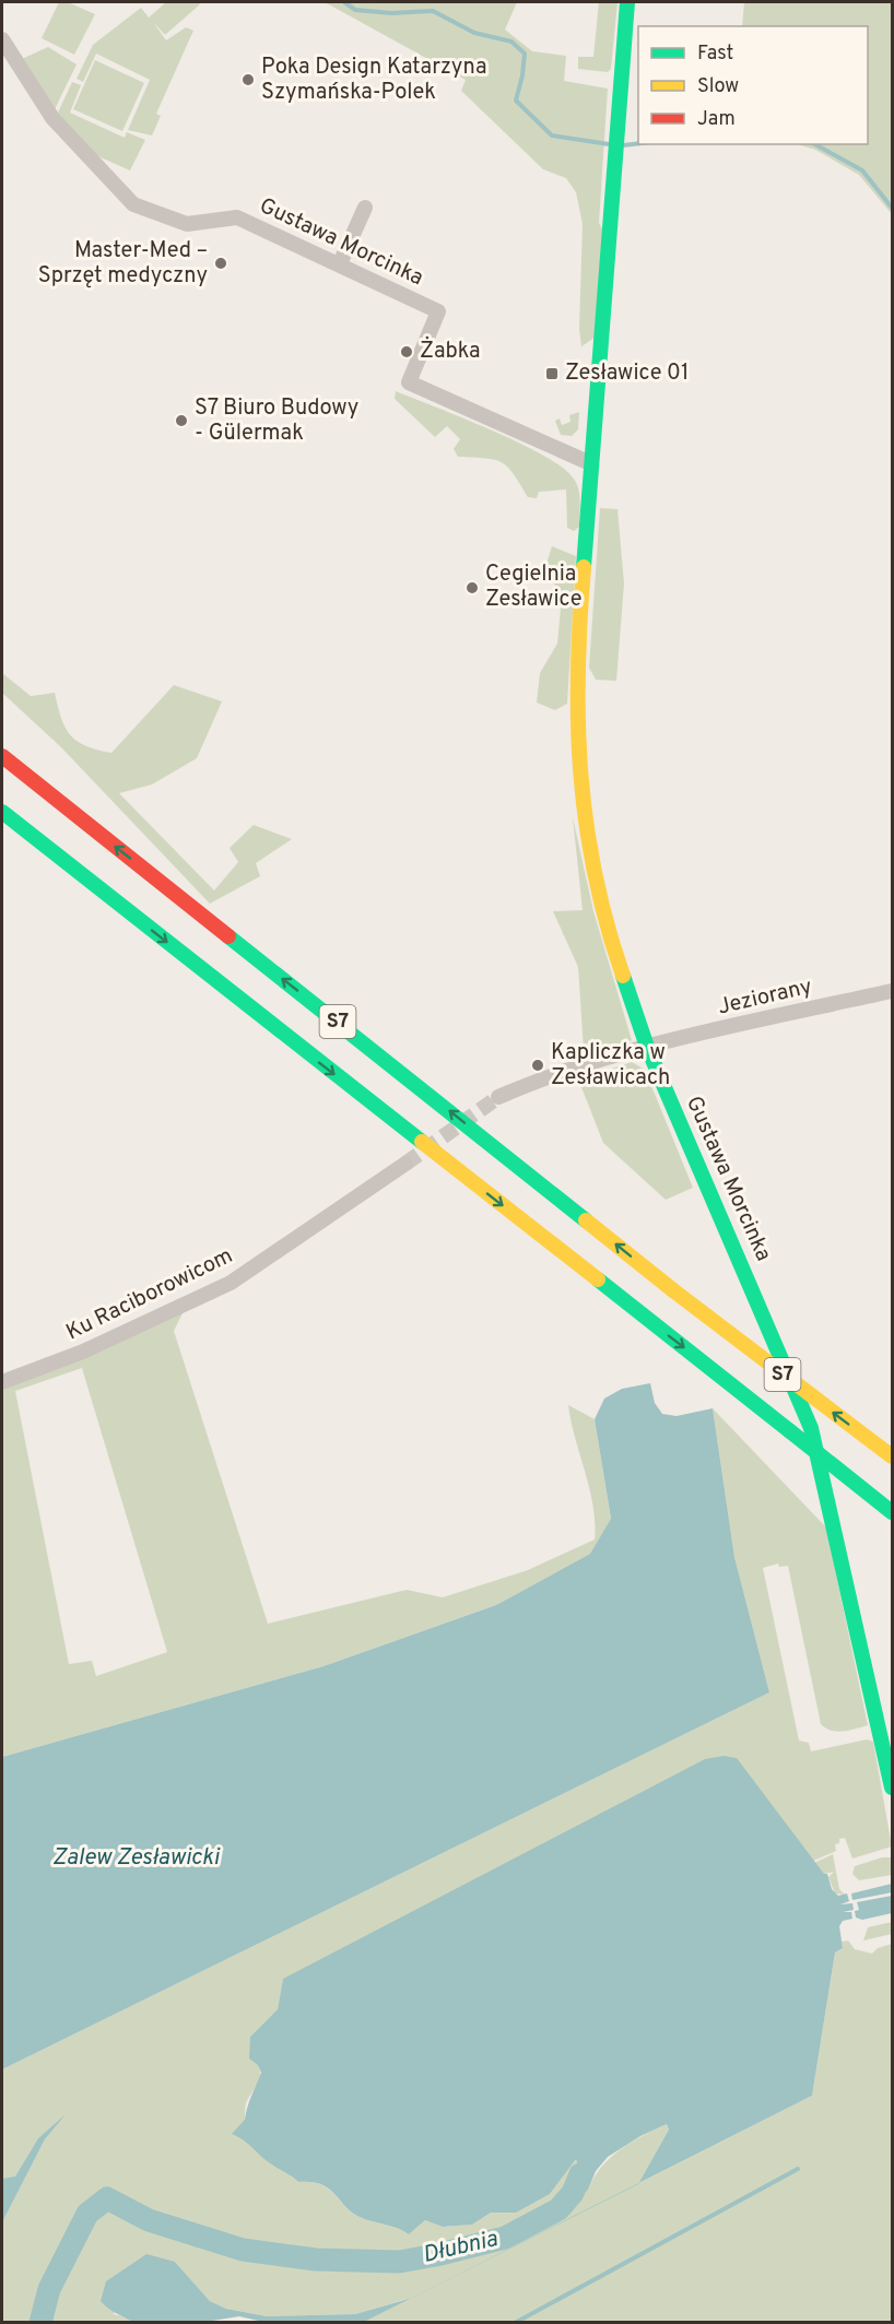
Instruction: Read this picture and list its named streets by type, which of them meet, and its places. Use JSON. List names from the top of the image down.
{
  "streets": {
    "main road": ["Gustawa Morcinka", "S7"],
    "street": ["Jeziorany", "Ku Raciborowicom"]
  },
  "crossings": [
    ["Gustawa Morcinka", "Jeziorany"]
  ],
  "water": ["Zalew Zesławicki", "Dłubnia"],
  "places": {
    "other": [
      "Poka Design Katarzyna Szymańska-Polek",
      "Master-Med – Sprzęt medyczny",
      "Żabka",
      "S7 Biuro Budowy - Gülermak",
      "Cegielnia Zesławice",
      "Kapliczka w Zesławicach"
    ],
    "transit": ["Zesławice 01"]
  },
  "legend": ["Fast", "Slow", "Jam"]
}
